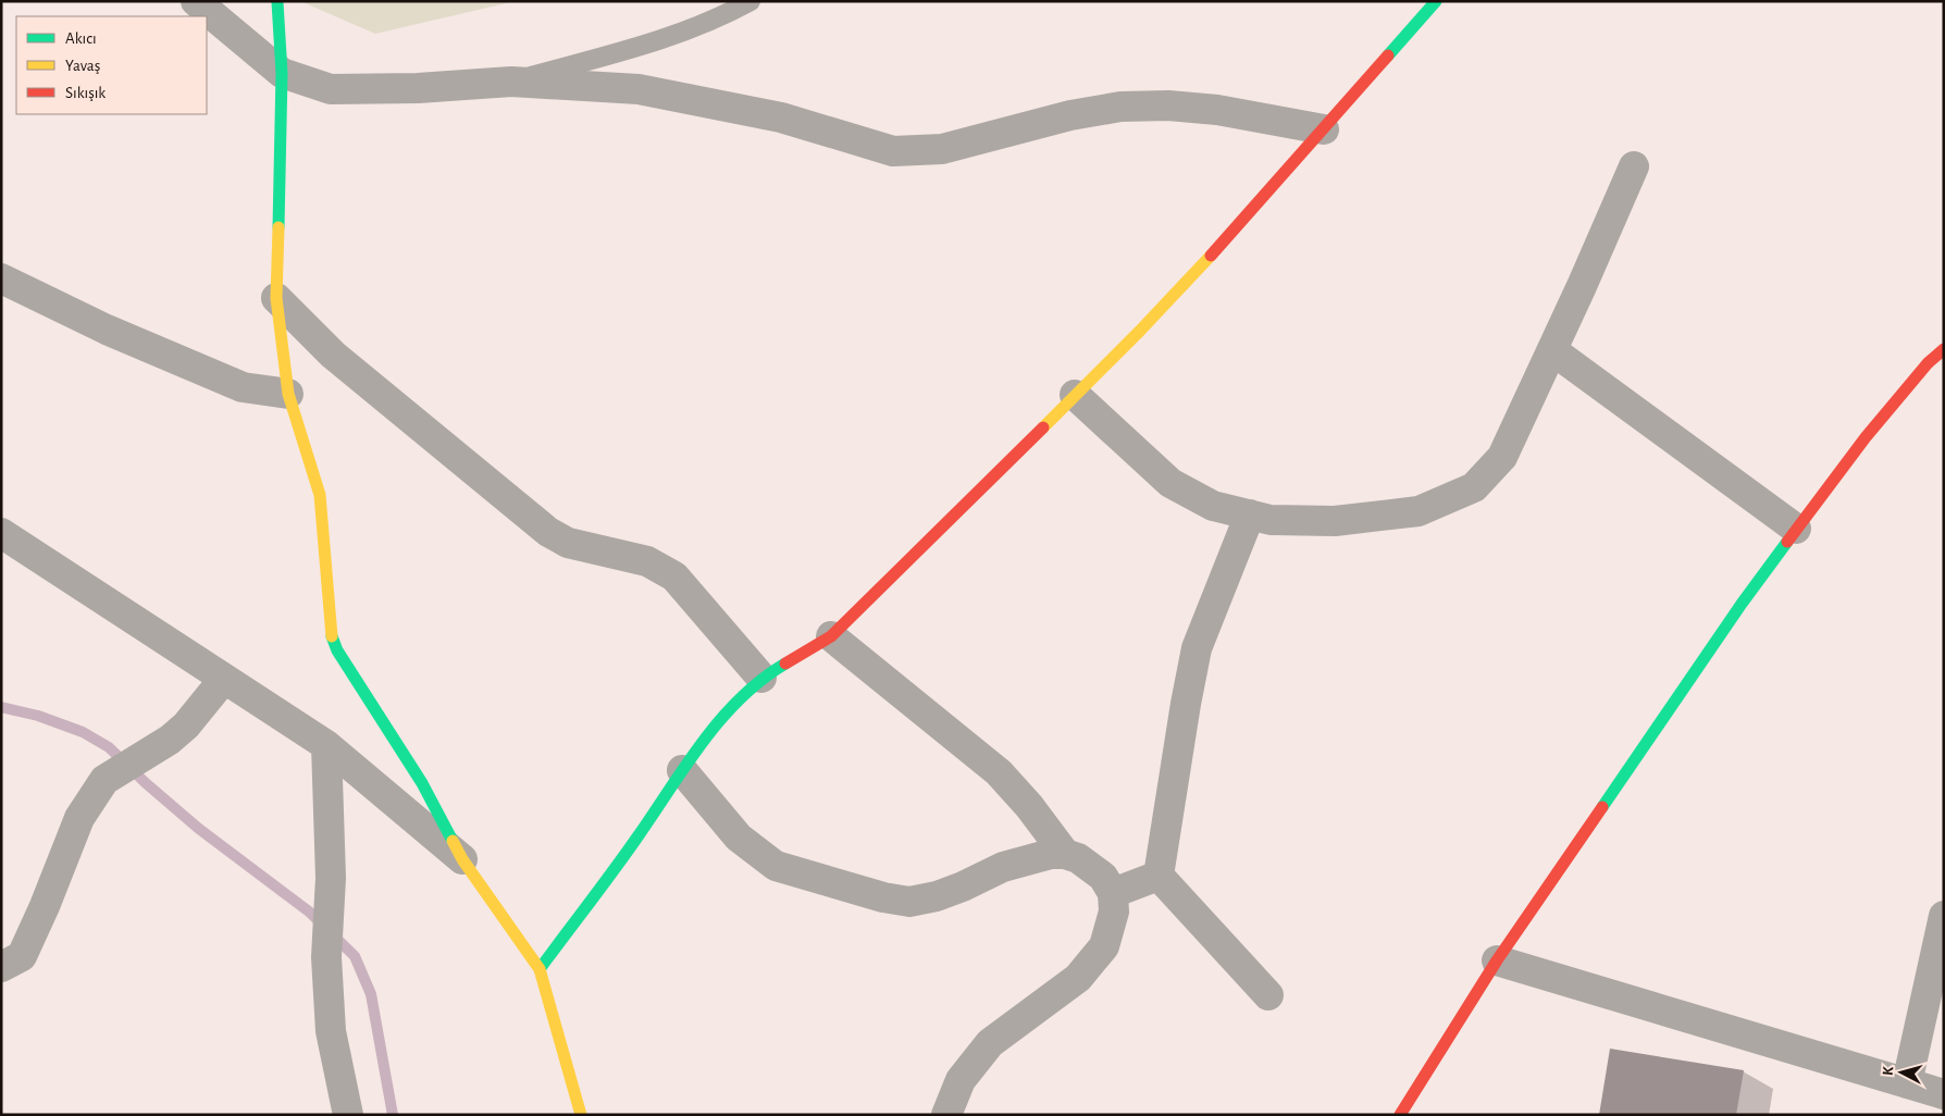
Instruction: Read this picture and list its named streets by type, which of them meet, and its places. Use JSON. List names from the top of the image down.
{
  "legend": ["Akıcı", "Yavaş", "Sıkışık"],
  "north": "left"
}
